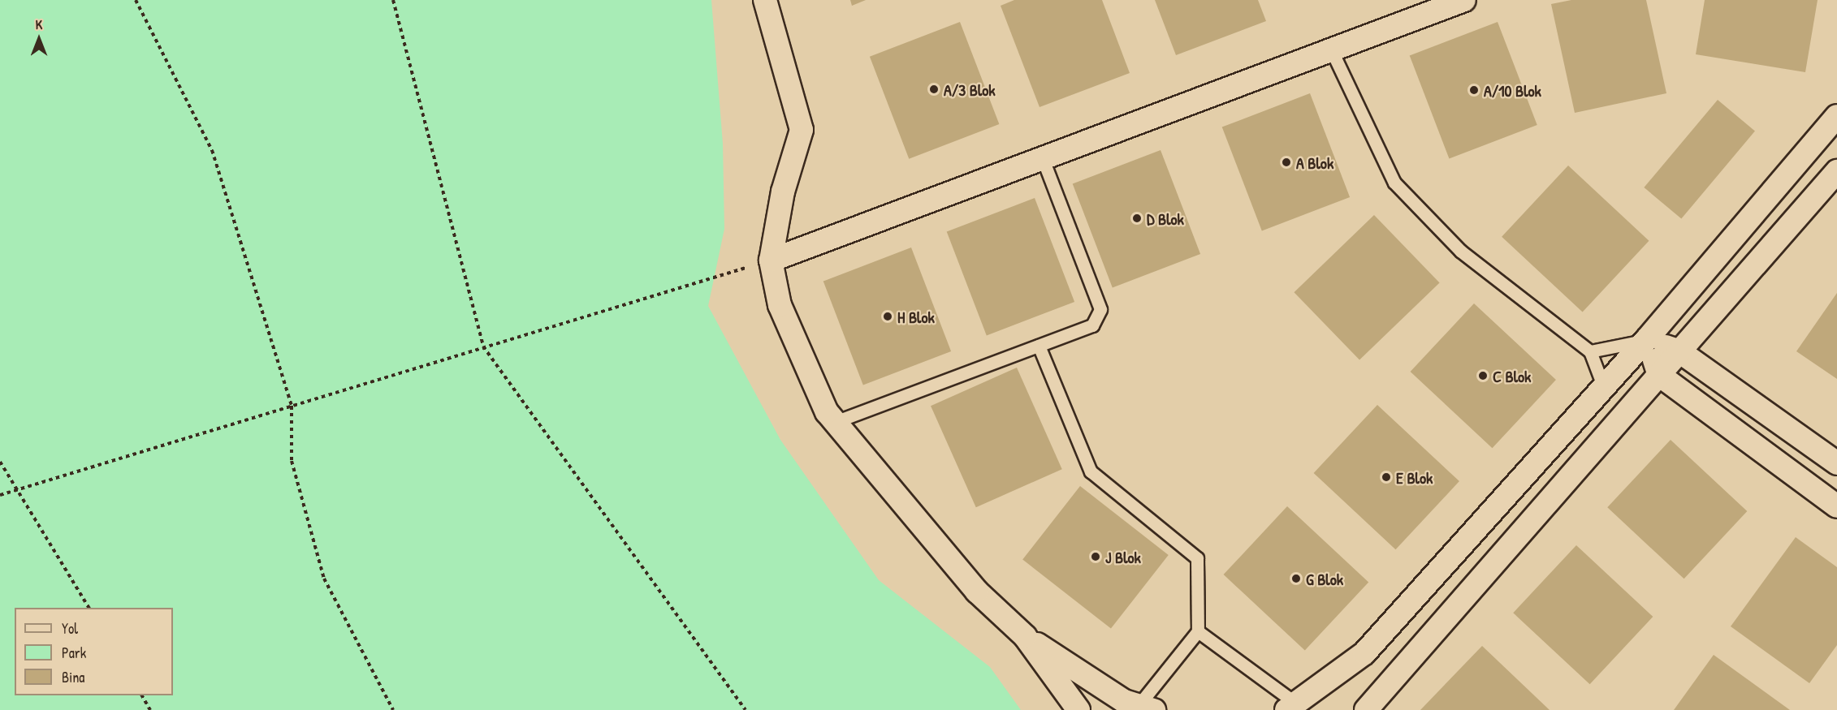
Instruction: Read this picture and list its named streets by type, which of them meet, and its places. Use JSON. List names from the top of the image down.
{
  "places": [
    "A/3 Blok",
    "A/10 Blok",
    "A Blok",
    "D Blok",
    "H Blok",
    "C Blok",
    "E Blok",
    "J Blok",
    "G Blok"
  ],
  "legend": ["Yol", "Park", "Bina"],
  "north": "top"
}
